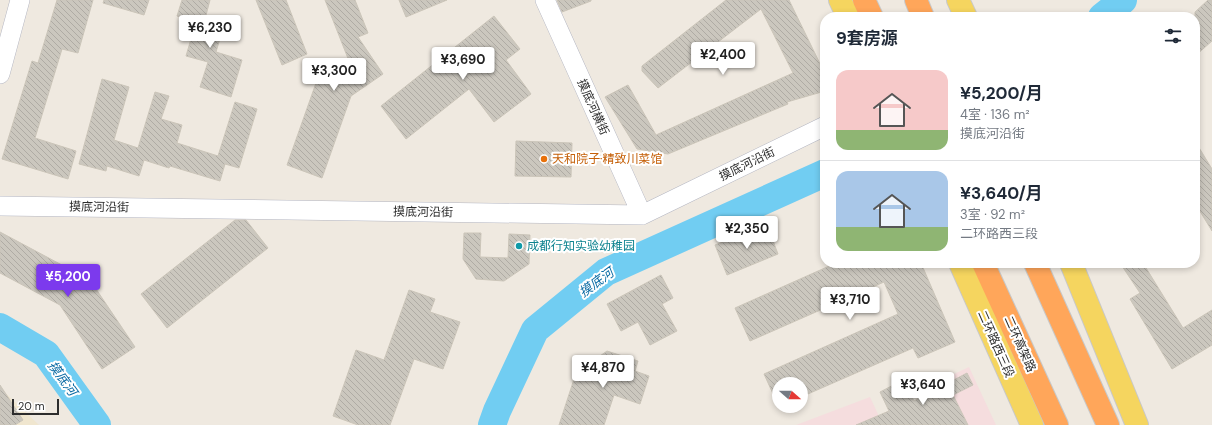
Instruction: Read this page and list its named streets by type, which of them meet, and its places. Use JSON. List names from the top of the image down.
{
  "streets": {
    "highway": ["二环高架路"],
    "main road": ["二环路西三段"],
    "street": ["摸底河横街", "摸底河沿街"]
  },
  "crossings": [
    ["摸底河横街", "摸底河沿街"]
  ],
  "water": ["摸底河"],
  "places": ["天和院子·精致川菜馆", "成都行知实验幼稚园"],
  "scale_bar": "20 m",
  "north": "right",
  "page": {
    "heading": "9套房源",
    "price": [
      "¥6,230",
      "¥2,400",
      "¥3,690",
      "¥3,300",
      "¥2,350",
      "¥5,200",
      "¥3,710",
      "¥4,870",
      "¥3,640"
    ],
    "list": [
      {
        "name": "¥5,200/月",
        "note": "4室 · 136 m² · 摸底河沿街"
      },
      {
        "name": "¥3,640/月",
        "note": "3室 · 92 m² · 二环路西三段"
      }
    ],
    "scale": "20 m"
  }
}
